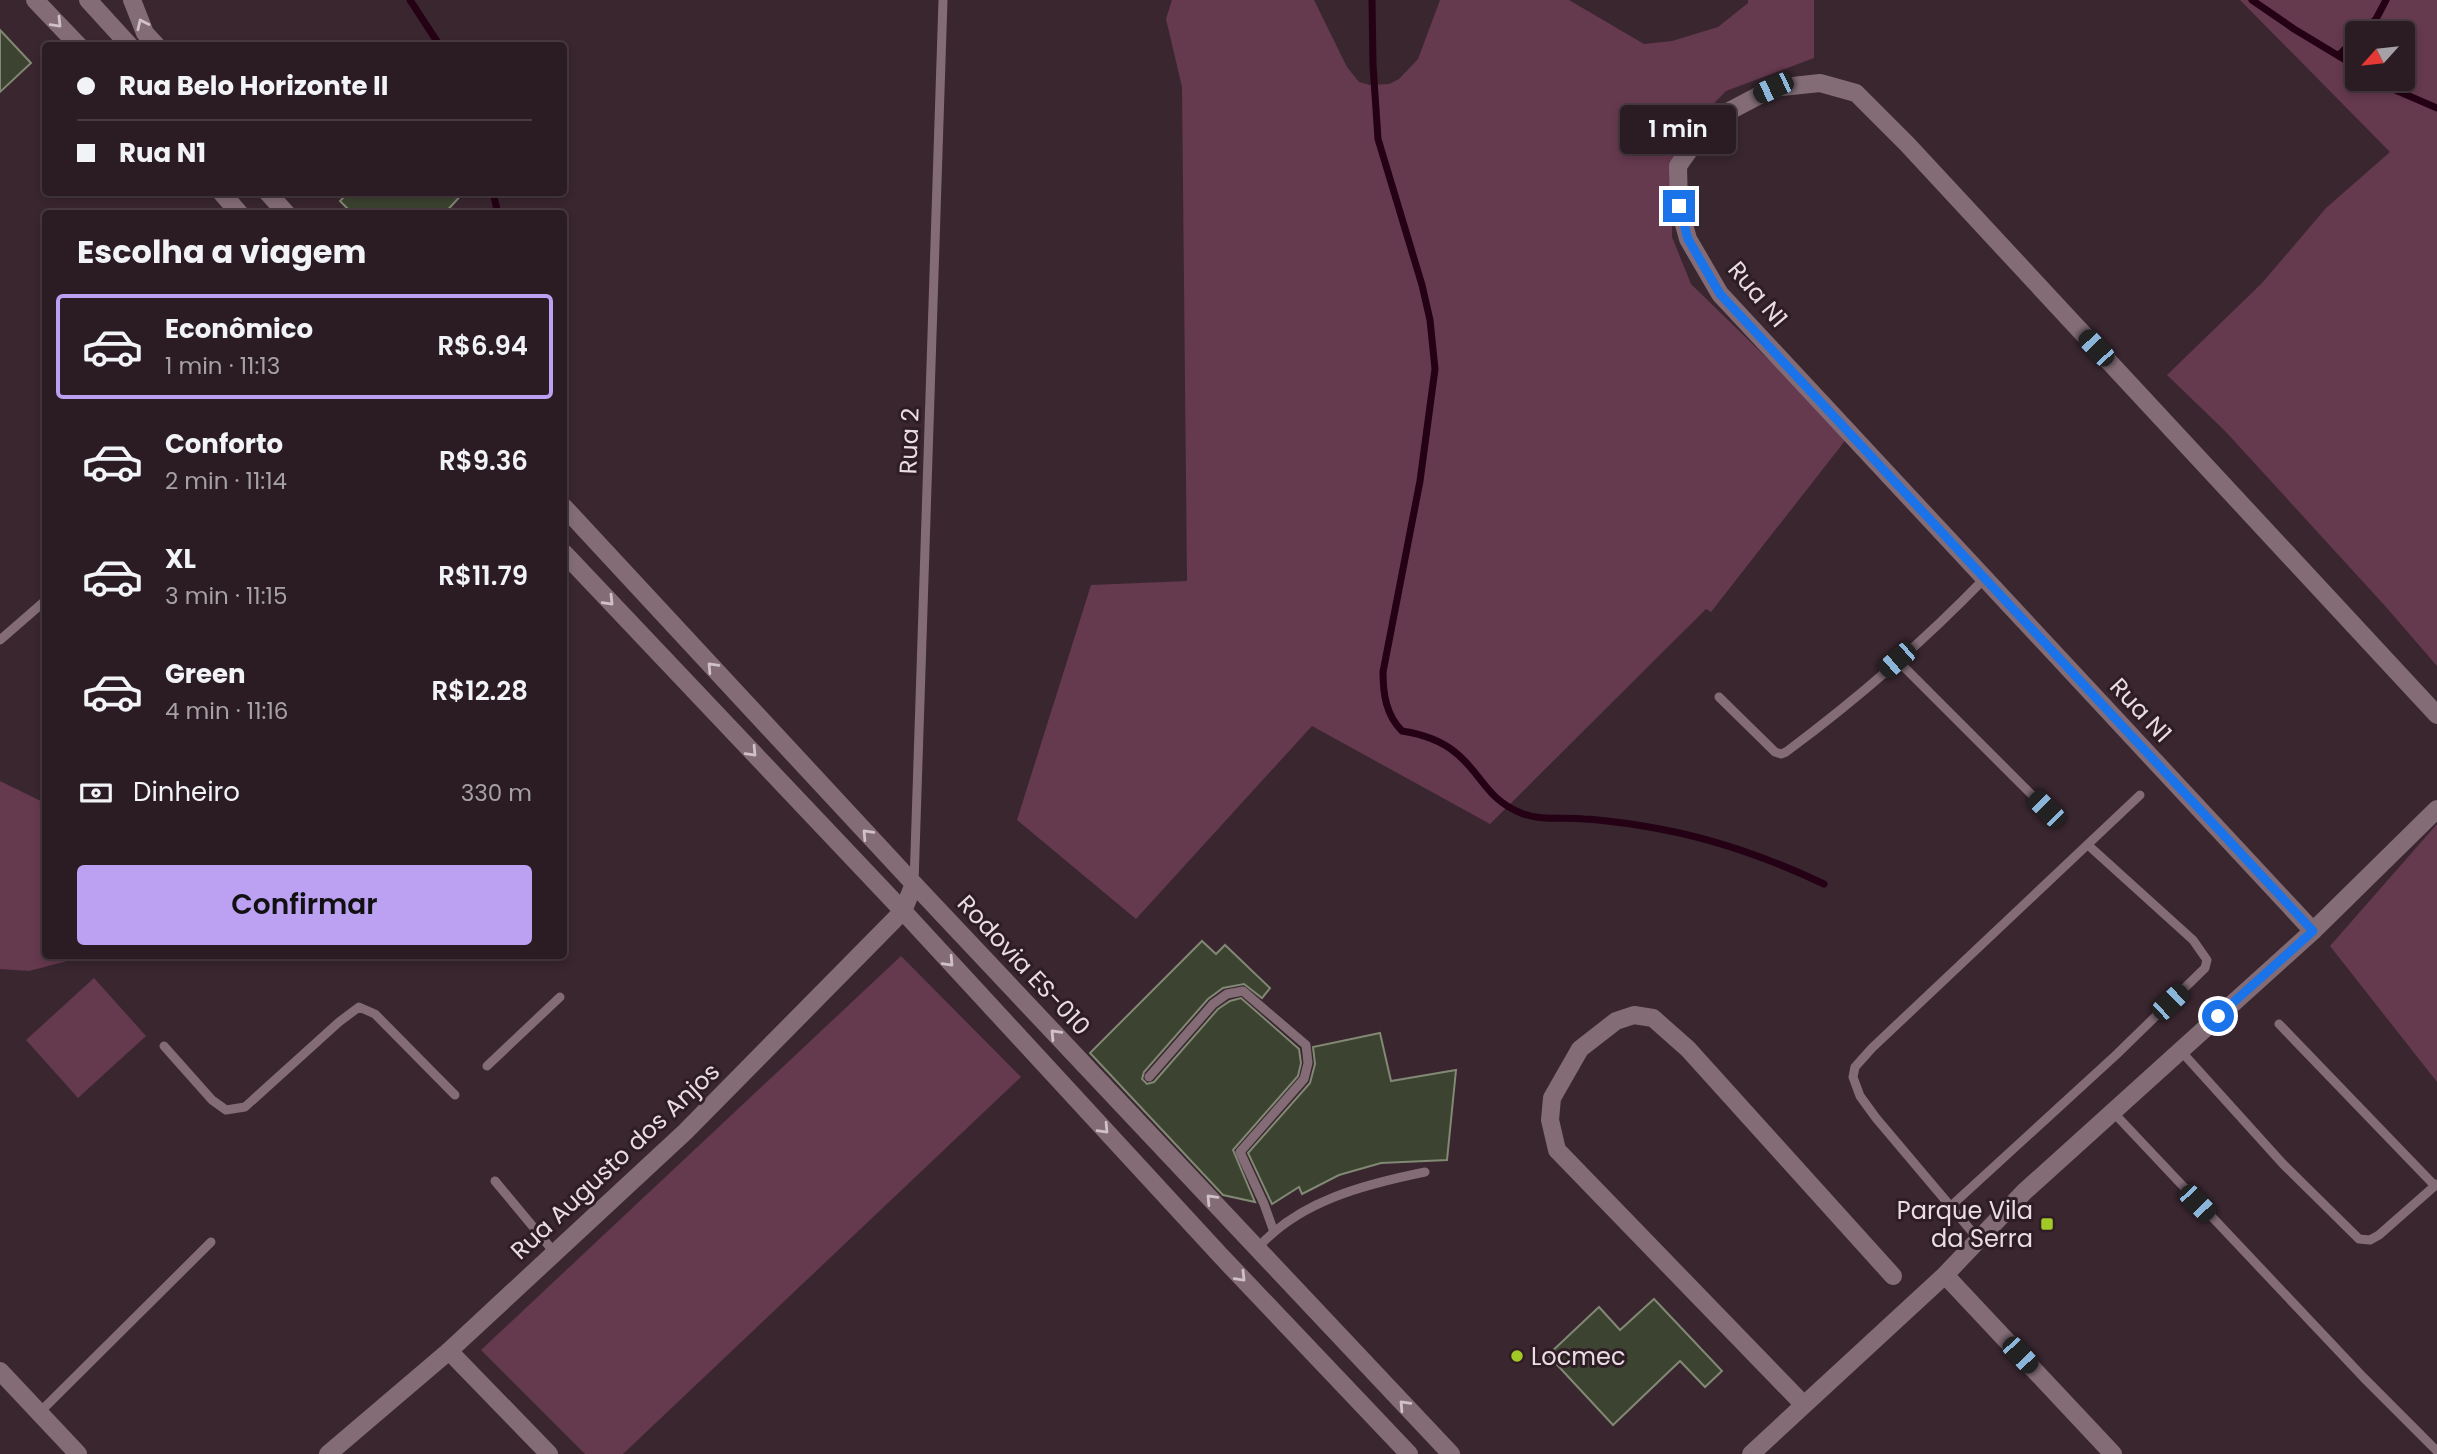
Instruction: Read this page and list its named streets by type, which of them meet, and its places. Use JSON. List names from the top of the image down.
{
  "streets": {
    "street": ["Rua N1", "Rodovia ES-010", "Rua Augusto dos Anjos"],
    "lane": ["Rua 2"]
  },
  "crossings": [
    ["Rua 2", "Rodovia ES-010"],
    ["Rua 2", "Rua Augusto dos Anjos"],
    ["Rodovia ES-010", "Rua Augusto dos Anjos"]
  ],
  "places": {
    "transit": ["Parque Vila da Serra"],
    "other": ["Locmec"]
  },
  "north": "bottom left",
  "page": {
    "banner": ["Rua Belo Horizonte II", "Rua N1"],
    "bubble": "1 min",
    "heading": "Escolha a viagem",
    "list": [
      {
        "name": "Econômico",
        "note": "1 min · 11:13",
        "value": "R$6.94"
      },
      {
        "name": "Conforto",
        "note": "2 min · 11:14",
        "value": "R$9.36"
      },
      {
        "name": "XL",
        "note": "3 min · 11:15",
        "value": "R$11.79"
      },
      {
        "name": "Green",
        "note": "4 min · 11:16",
        "value": "R$12.28"
      }
    ],
    "pay": ["Dinheiro", "330 m"],
    "buttons": "Confirmar"
  }
}
